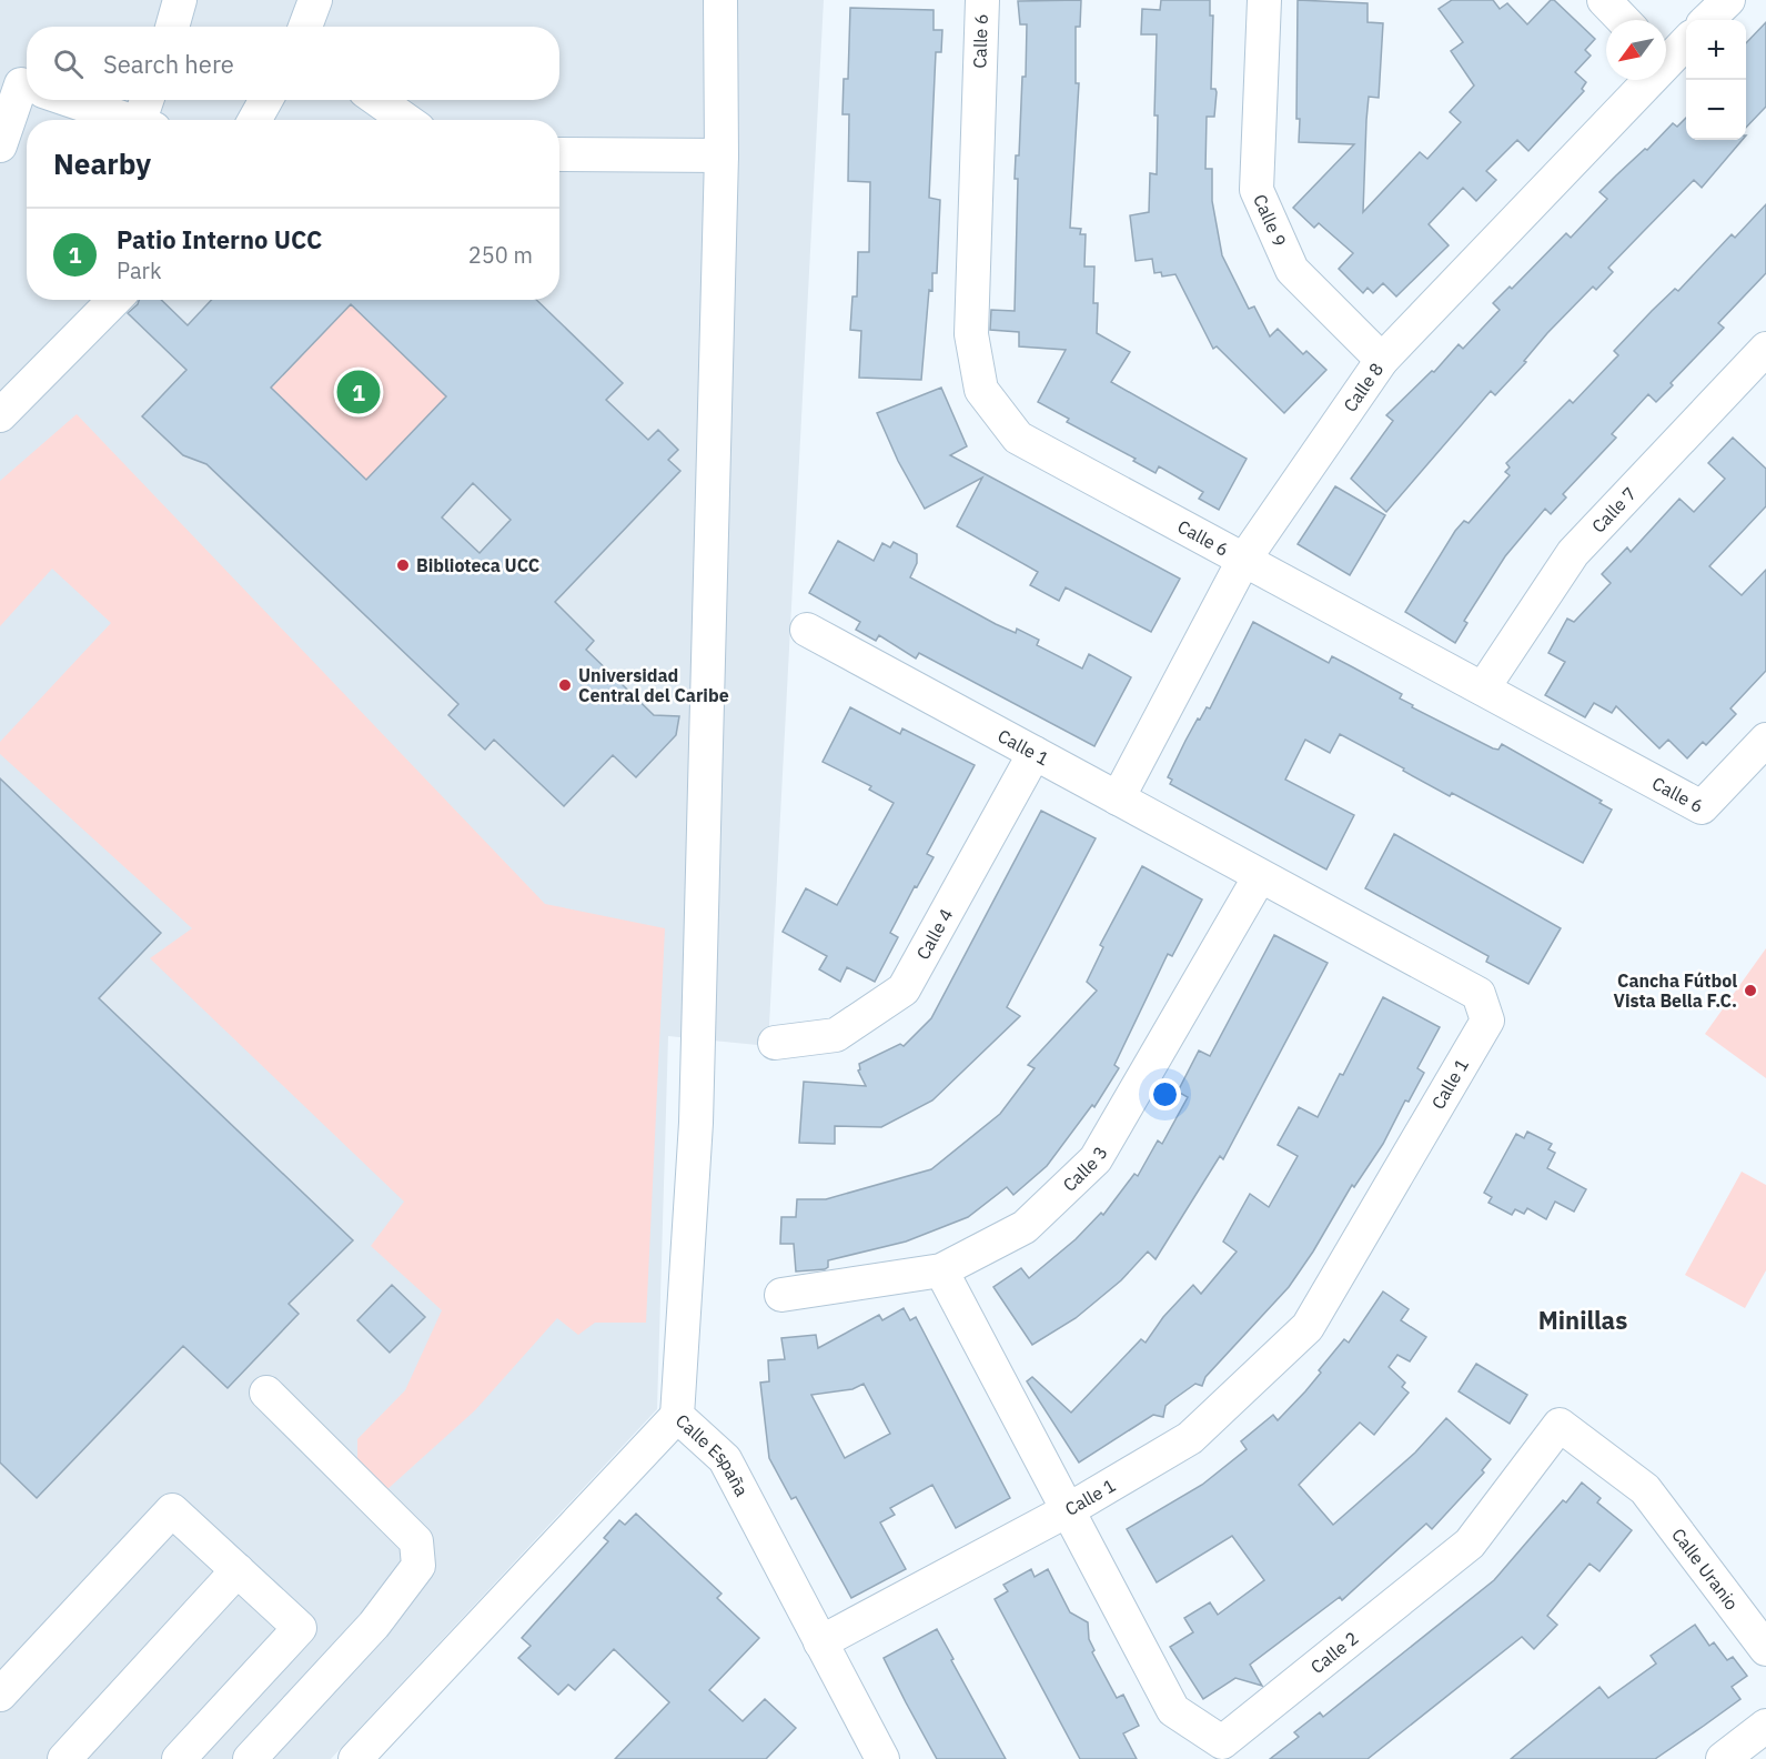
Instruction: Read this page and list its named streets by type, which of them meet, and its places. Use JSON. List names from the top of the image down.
{
  "streets": {
    "street": [
      "Calle 6",
      "Calle 9",
      "Calle 8",
      "Calle 7",
      "Calle 1",
      "Calle 4",
      "Calle 3",
      "Calle España",
      "Calle Uranio",
      "Calle 2"
    ]
  },
  "crossings": [
    ["Calle 6", "Calle 8"],
    ["Calle 6", "Calle 7"],
    ["Calle 9", "Calle 8"],
    ["Calle 8", "Calle 1"],
    ["Calle 1", "Calle 4"],
    ["Calle 1", "Calle 3"],
    ["Calle 1", "Calle España"],
    ["Calle 1", "Calle 2"],
    ["Calle Uranio", "Calle 2"]
  ],
  "districts": ["Minillas"],
  "places": ["Biblioteca UCC", "Universidad Central del Caribe", "Cancha Fútbol Vista Bella F.C."],
  "north": "bottom left",
  "page": {
    "map_buttons": ["+", "−"],
    "search": "Search here",
    "heading": "Nearby",
    "list": [
      {
        "mark": "1",
        "name": "Patio Interno UCC",
        "note": "Park",
        "value": "250 m"
      }
    ],
    "pins": "1"
  }
}
